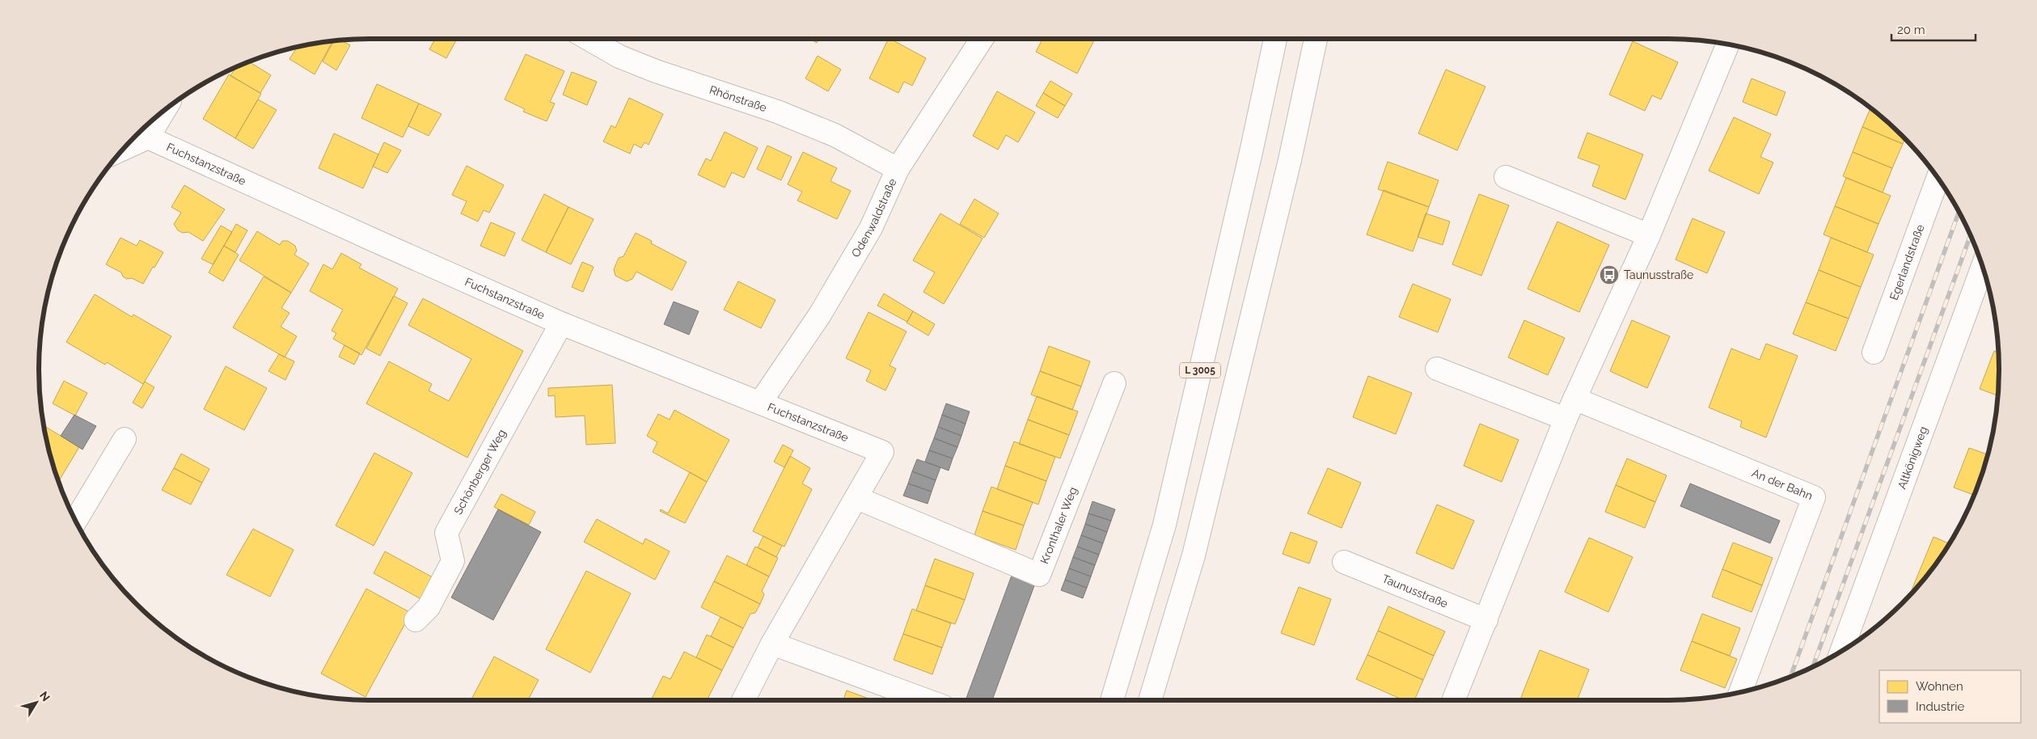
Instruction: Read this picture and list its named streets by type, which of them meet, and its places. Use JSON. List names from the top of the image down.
{
  "streets": {
    "main road": [
      "Rhönstraße",
      "Fuchstanzstraße",
      "Odenwaldstraße",
      "Egerlandstraße",
      "L 3005",
      "Altkönigweg",
      "Schönberger Weg",
      "An der Bahn",
      "Kronthaler Weg",
      "Taunusstraße"
    ]
  },
  "crossings": [
    ["Rhönstraße", "Odenwaldstraße"],
    ["Fuchstanzstraße", "Odenwaldstraße"],
    ["Fuchstanzstraße", "Schönberger Weg"],
    ["Fuchstanzstraße", "Kronthaler Weg"]
  ],
  "places": {
    "bus stop": ["Taunusstraße"]
  },
  "legend": ["Wohnen", "Industrie"],
  "scale_bar": "20 m",
  "north": "top right"
}
